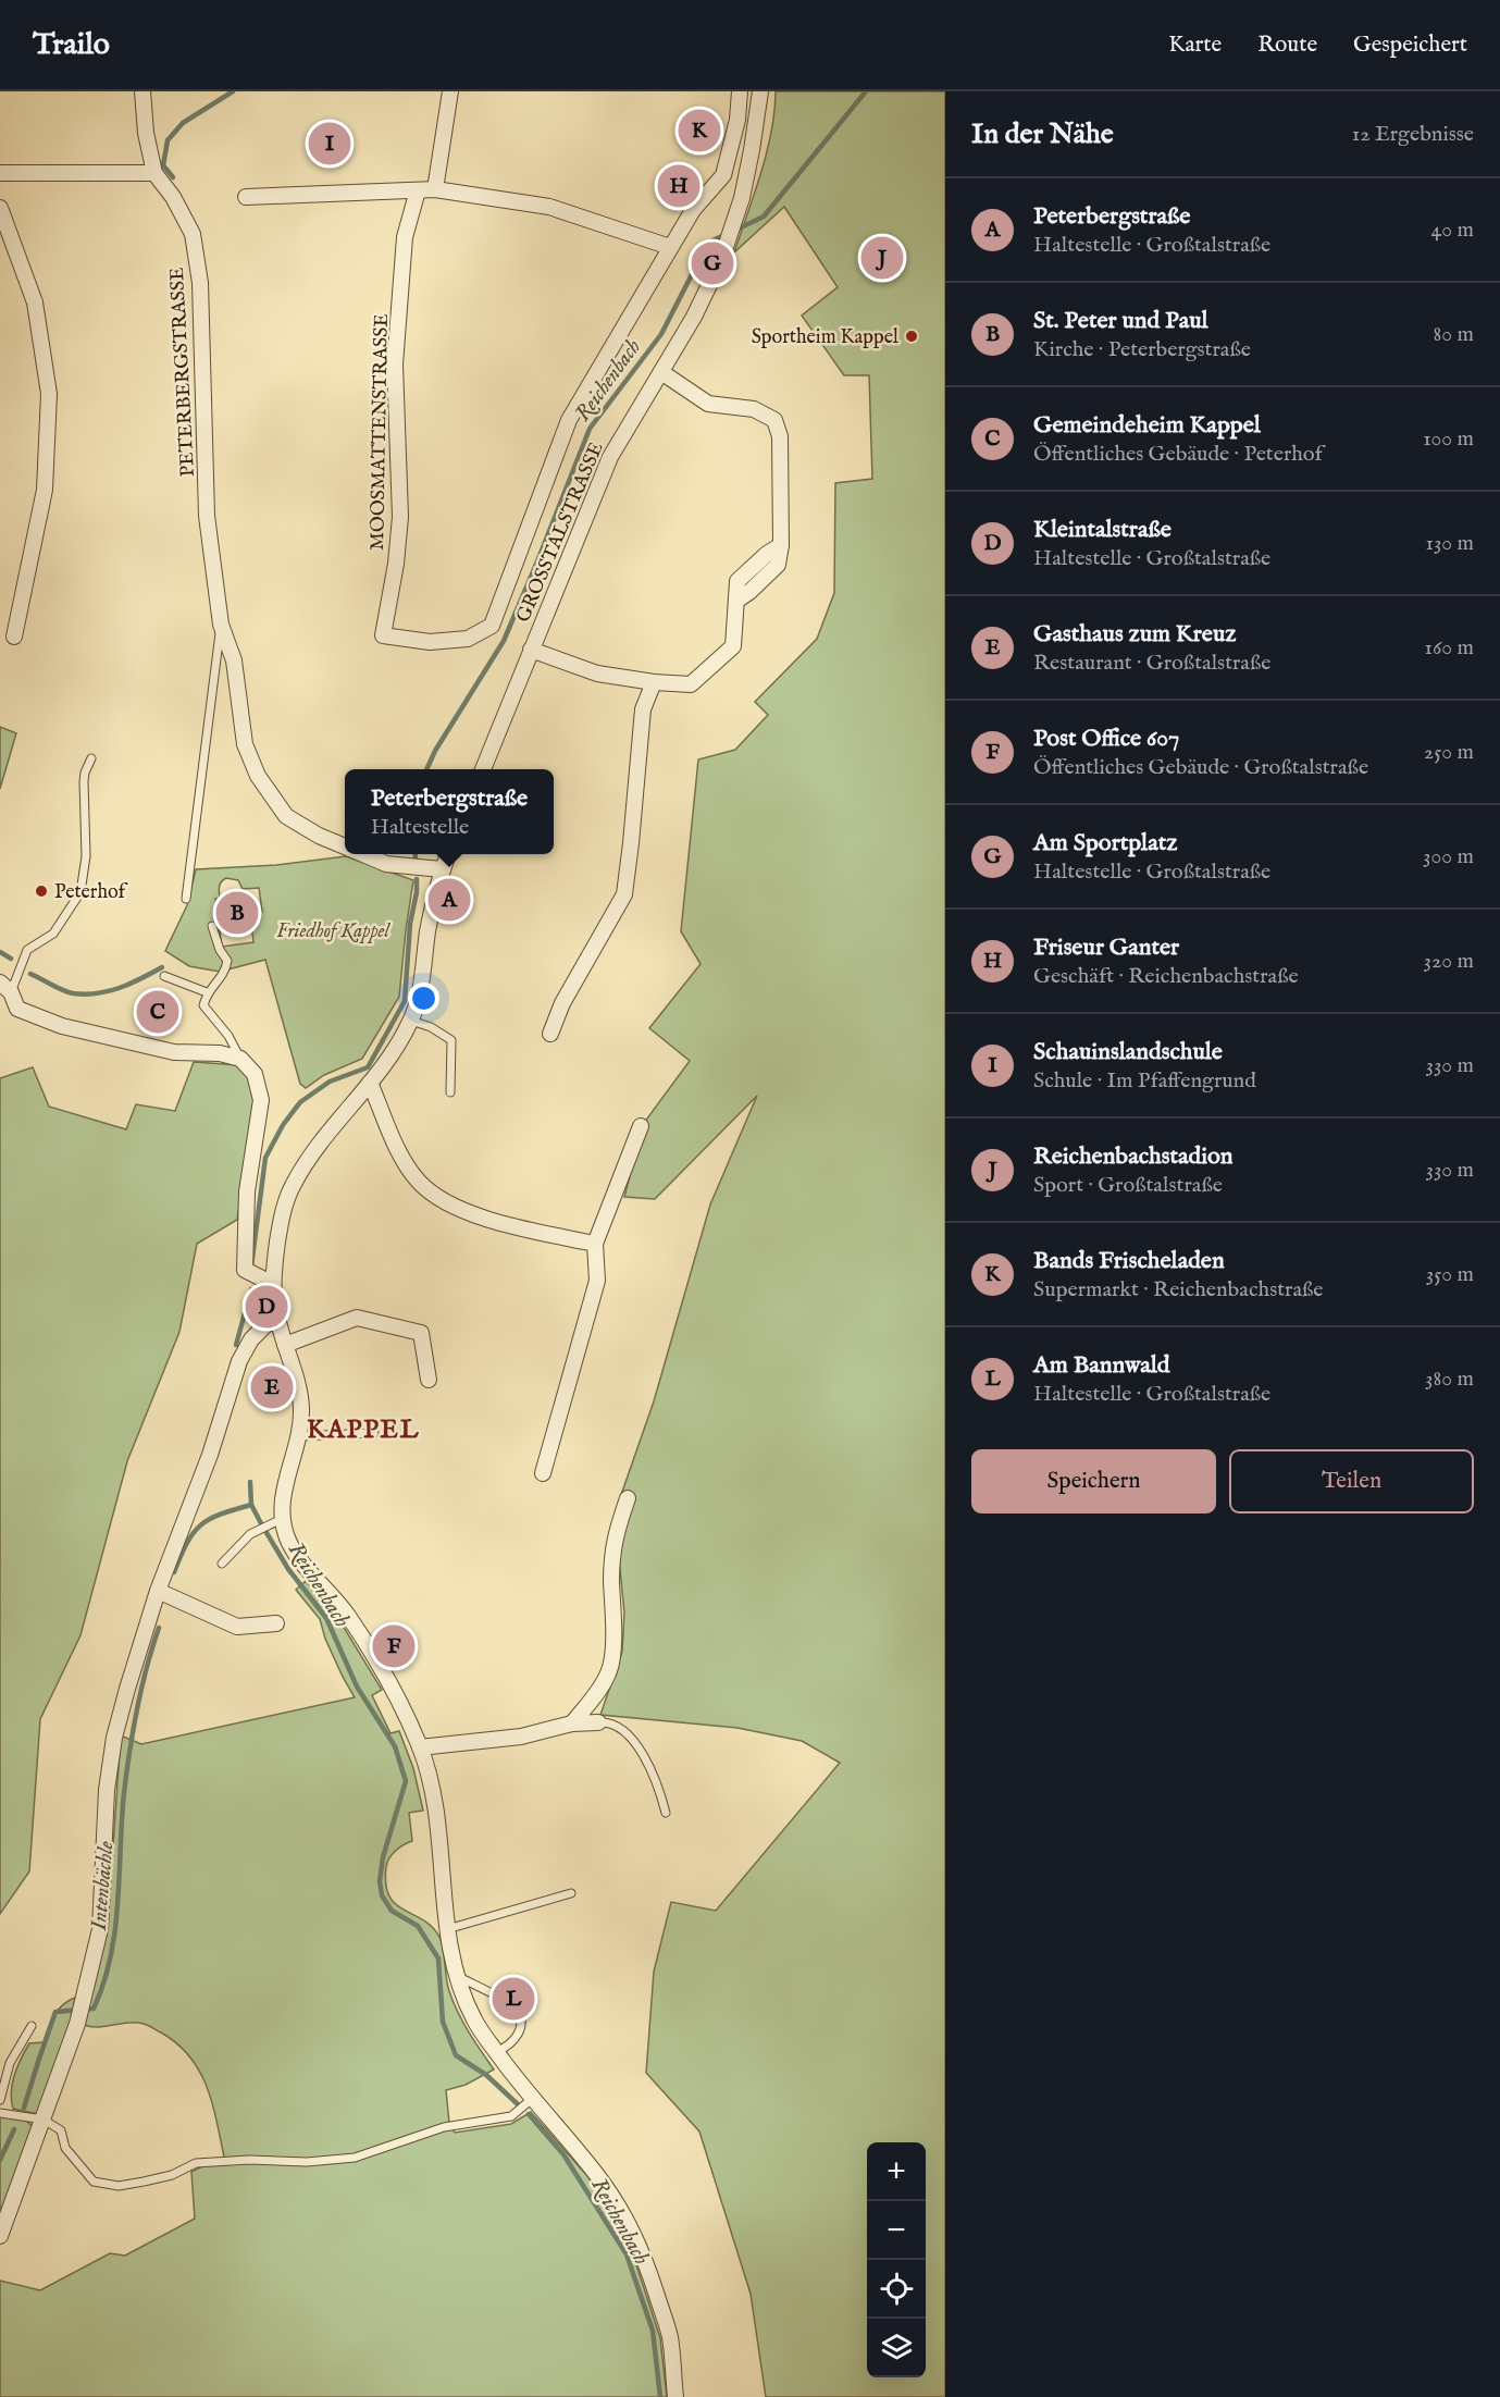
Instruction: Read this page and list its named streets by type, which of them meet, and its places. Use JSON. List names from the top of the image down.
{
  "streets": {
    "street": ["PETERBERGSTRASSE", "MOOSMATTENSTRASSE", "GROSSTALSTRASSE"]
  },
  "districts": ["KAPPEL"],
  "water": ["Reichenbach", "Intenbächle"],
  "parks": ["Friedhof Kappel"],
  "places": ["Sportheim Kappel", "Peterhof"],
  "page": {
    "header": "Trailo",
    "nav": ["Karte", "Route", "Gespeichert"],
    "heading": ["In der Nähe", "12 Ergebnisse"],
    "pins": [
      "K",
      "I",
      "H",
      "J",
      "G",
      "A",
      "B",
      "C",
      "D",
      "E",
      "F",
      "L"
    ],
    "list": [
      {
        "mark": "A",
        "name": "Peterbergstraße",
        "note": "Haltestelle · Großtalstraße",
        "value": "40 m"
      },
      {
        "mark": "B",
        "name": "St. Peter und Paul",
        "note": "Kirche · Peterbergstraße",
        "value": "80 m"
      },
      {
        "mark": "C",
        "name": "Gemeindeheim Kappel",
        "note": "Öffentliches Gebäude · Peterhof",
        "value": "100 m"
      },
      {
        "mark": "D",
        "name": "Kleintalstraße",
        "note": "Haltestelle · Großtalstraße",
        "value": "130 m"
      },
      {
        "mark": "E",
        "name": "Gasthaus zum Kreuz",
        "note": "Restaurant · Großtalstraße",
        "value": "160 m"
      },
      {
        "mark": "F",
        "name": "Post Office 607",
        "note": "Öffentliches Gebäude · Großtalstraße",
        "value": "250 m"
      },
      {
        "mark": "G",
        "name": "Am Sportplatz",
        "note": "Haltestelle · Großtalstraße",
        "value": "300 m"
      },
      {
        "mark": "H",
        "name": "Friseur Ganter",
        "note": "Geschäft · Reichenbachstraße",
        "value": "320 m"
      },
      {
        "mark": "I",
        "name": "Schauinslandschule",
        "note": "Schule · Im Pfaffengrund",
        "value": "330 m"
      },
      {
        "mark": "J",
        "name": "Reichenbachstadion",
        "note": "Sport · Großtalstraße",
        "value": "330 m"
      },
      {
        "mark": "K",
        "name": "Bands Frischeladen",
        "note": "Supermarkt · Reichenbachstraße",
        "value": "350 m"
      },
      {
        "mark": "L",
        "name": "Am Bannwald",
        "note": "Haltestelle · Großtalstraße",
        "value": "380 m"
      }
    ],
    "popup": ["Peterbergstraße", "Haltestelle"],
    "buttons": ["Speichern", "Teilen"],
    "map_buttons": ["+", "−"]
  }
}
